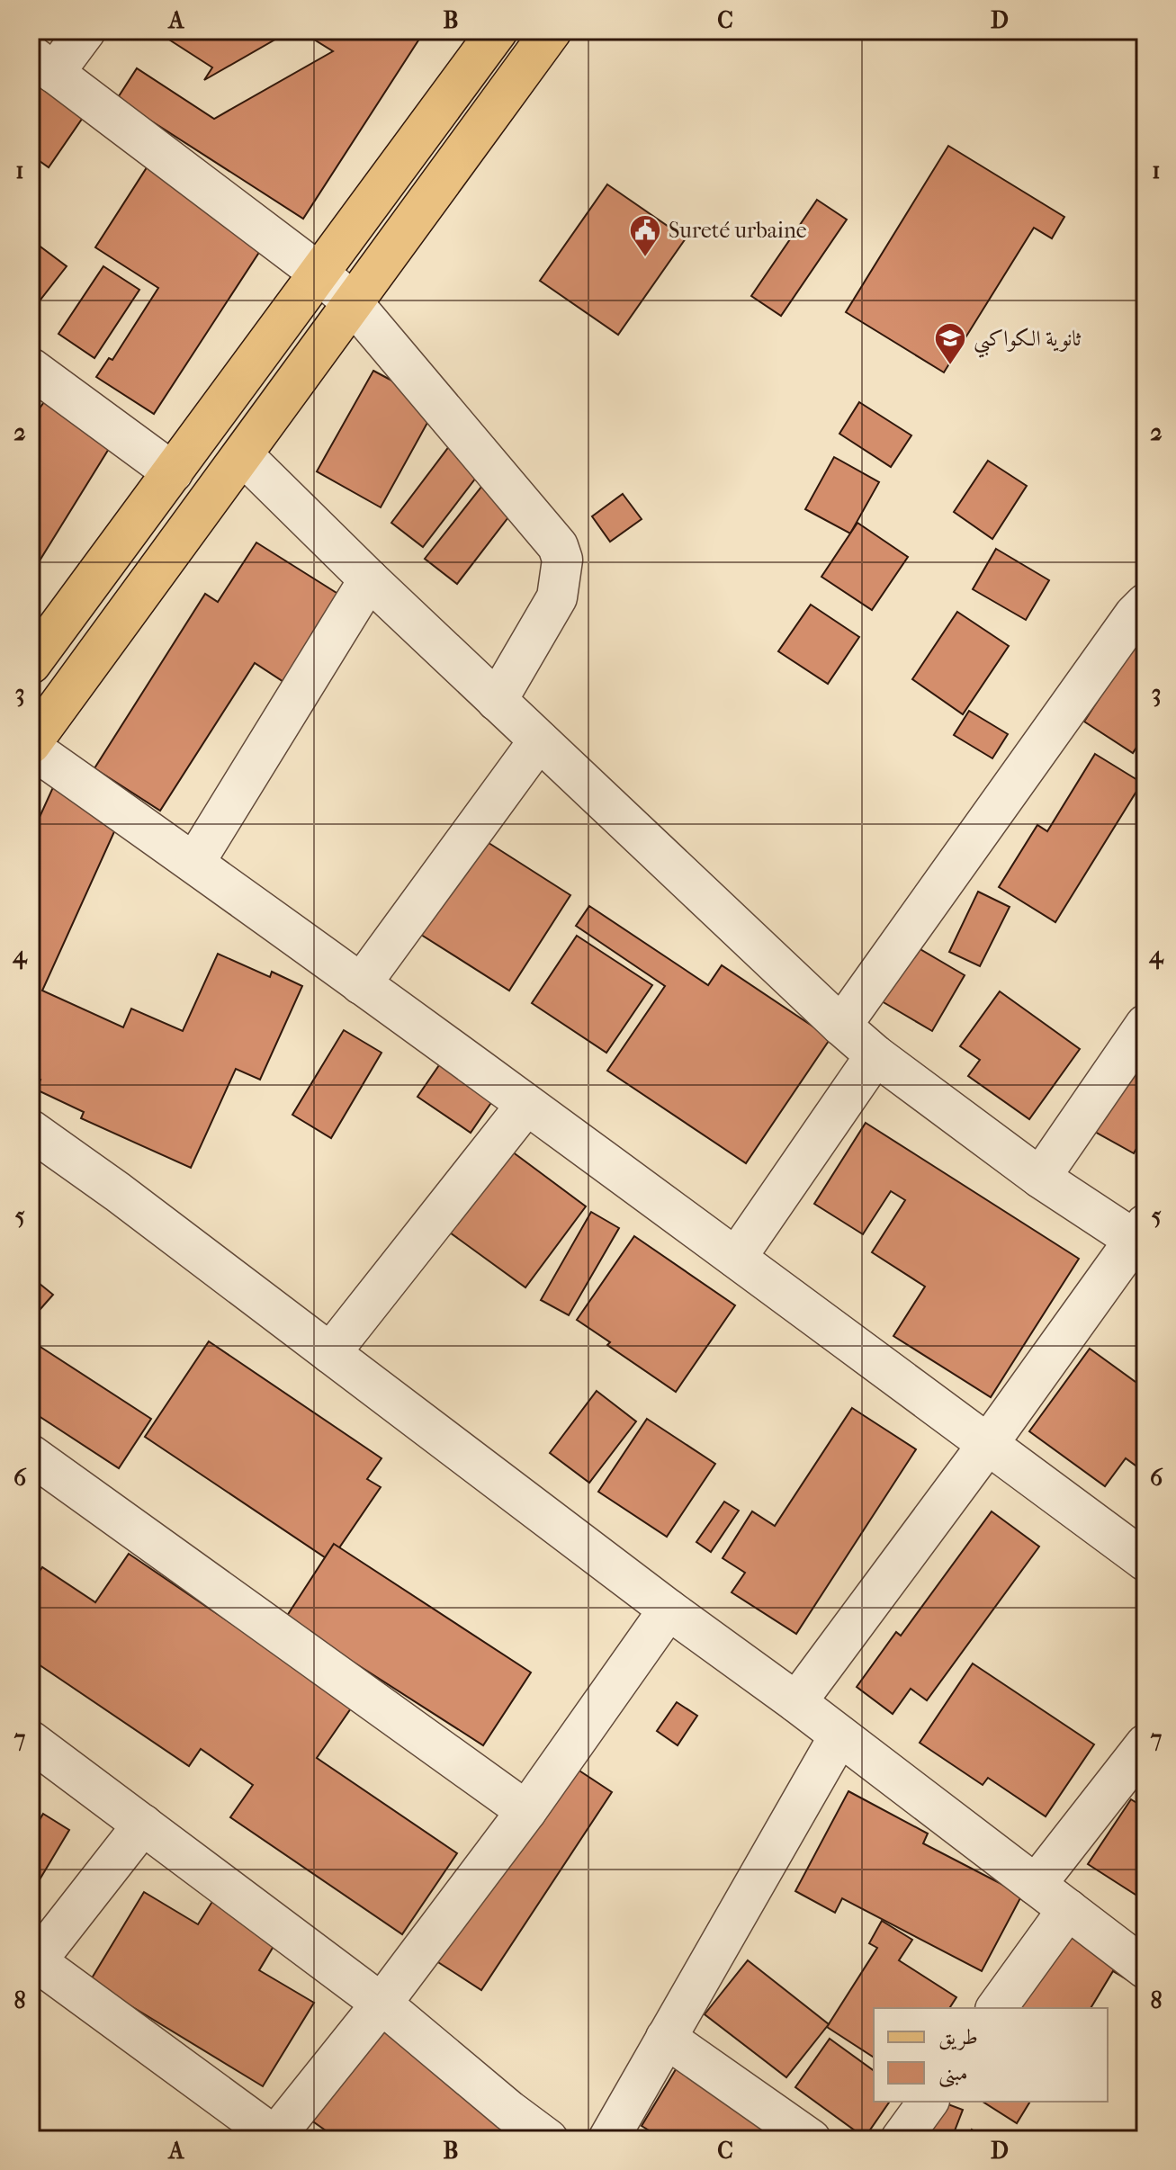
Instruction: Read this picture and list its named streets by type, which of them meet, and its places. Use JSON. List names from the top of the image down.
{
  "places": {
    "public building": ["Sureté urbaine"],
    "school or university": ["ثانوية الكواكبي"]
  },
  "legend": ["طريق", "مبنى"],
  "grid": {
    "columns": [
      "A",
      "B",
      "C",
      "D"
    ],
    "rows": [
      "1",
      "2",
      "3",
      "4",
      "5",
      "6",
      "7",
      "8"
    ]
  }
}
